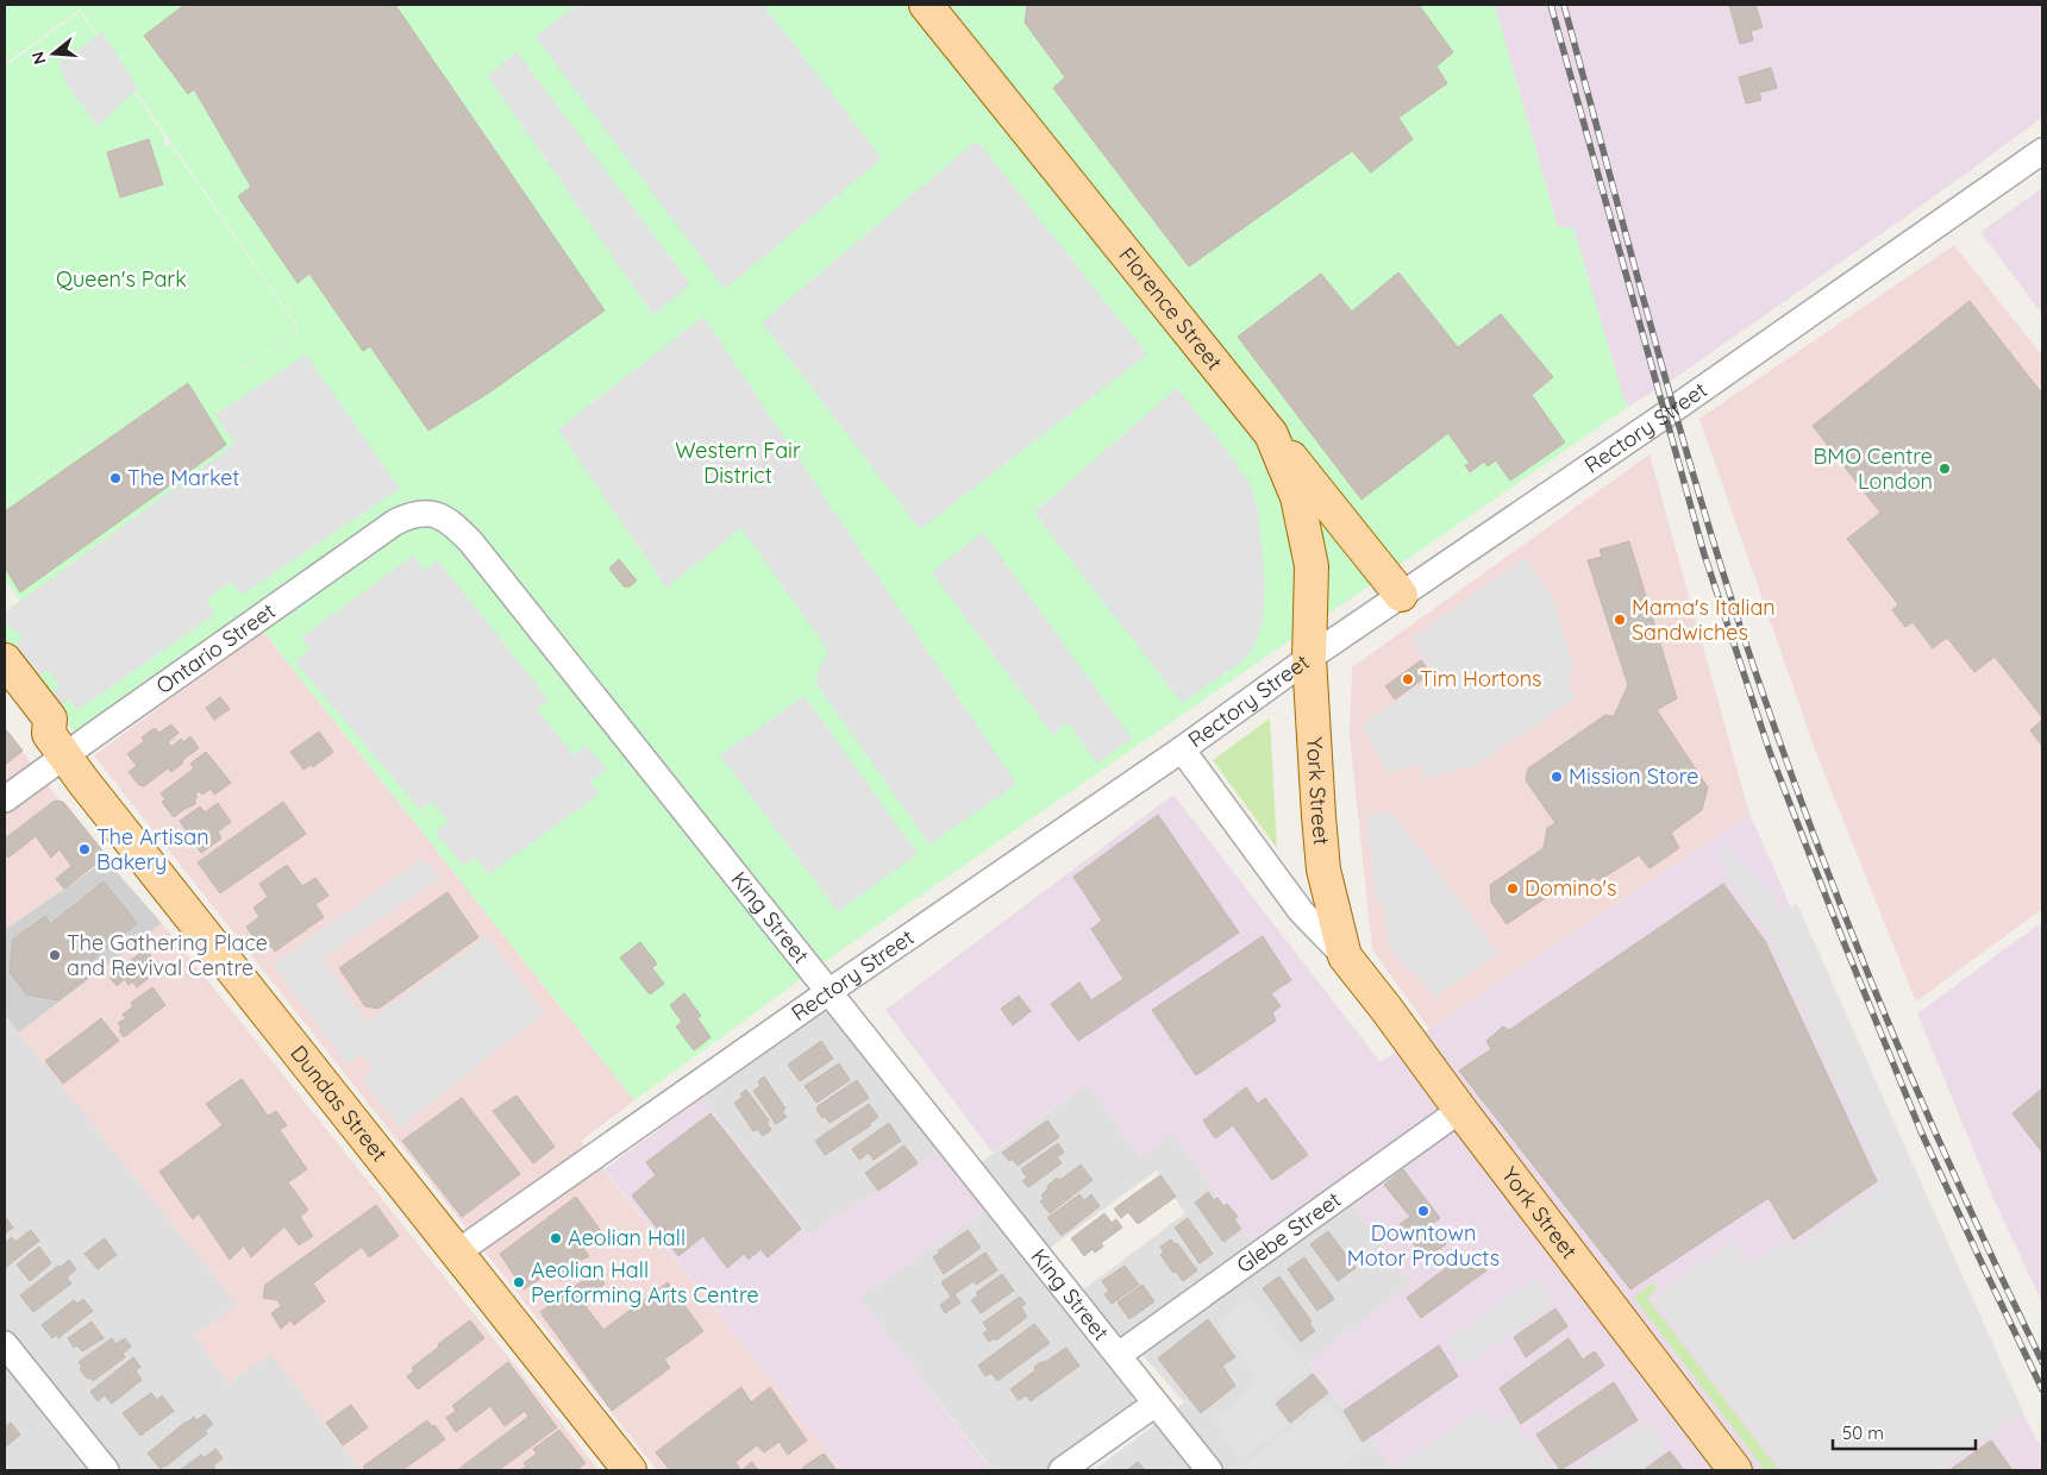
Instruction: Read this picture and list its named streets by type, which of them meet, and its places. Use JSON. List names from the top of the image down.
{
  "streets": {
    "main road": ["Florence Street", "York Street", "Dundas Street"],
    "street": [
      "Rectory Street",
      "Ontario Street",
      "King Street",
      "Glebe Street"
    ]
  },
  "crossings": [
    ["Florence Street", "Rectory Street"],
    ["Florence Street", "York Street"],
    ["Rectory Street", "York Street"],
    ["Rectory Street", "King Street"],
    ["Rectory Street", "Dundas Street"],
    ["Ontario Street", "King Street"],
    ["Ontario Street", "Dundas Street"],
    ["York Street", "Glebe Street"],
    ["King Street", "Glebe Street"]
  ],
  "parks": ["Queen's Park", "Western Fair District"],
  "places": [
    "BMO Centre London",
    "The Market",
    "Mama's Italian Sandwiches",
    "Tim Hortons",
    "Mission Store",
    "The Artisan Bakery",
    "Domino's",
    "The Gathering Place and Revival Centre",
    "Downtown Motor Products",
    "Aeolian Hall",
    "Aeolian Hall Performing Arts Centre"
  ],
  "scale_bar": "50 m",
  "north": "left"
}
